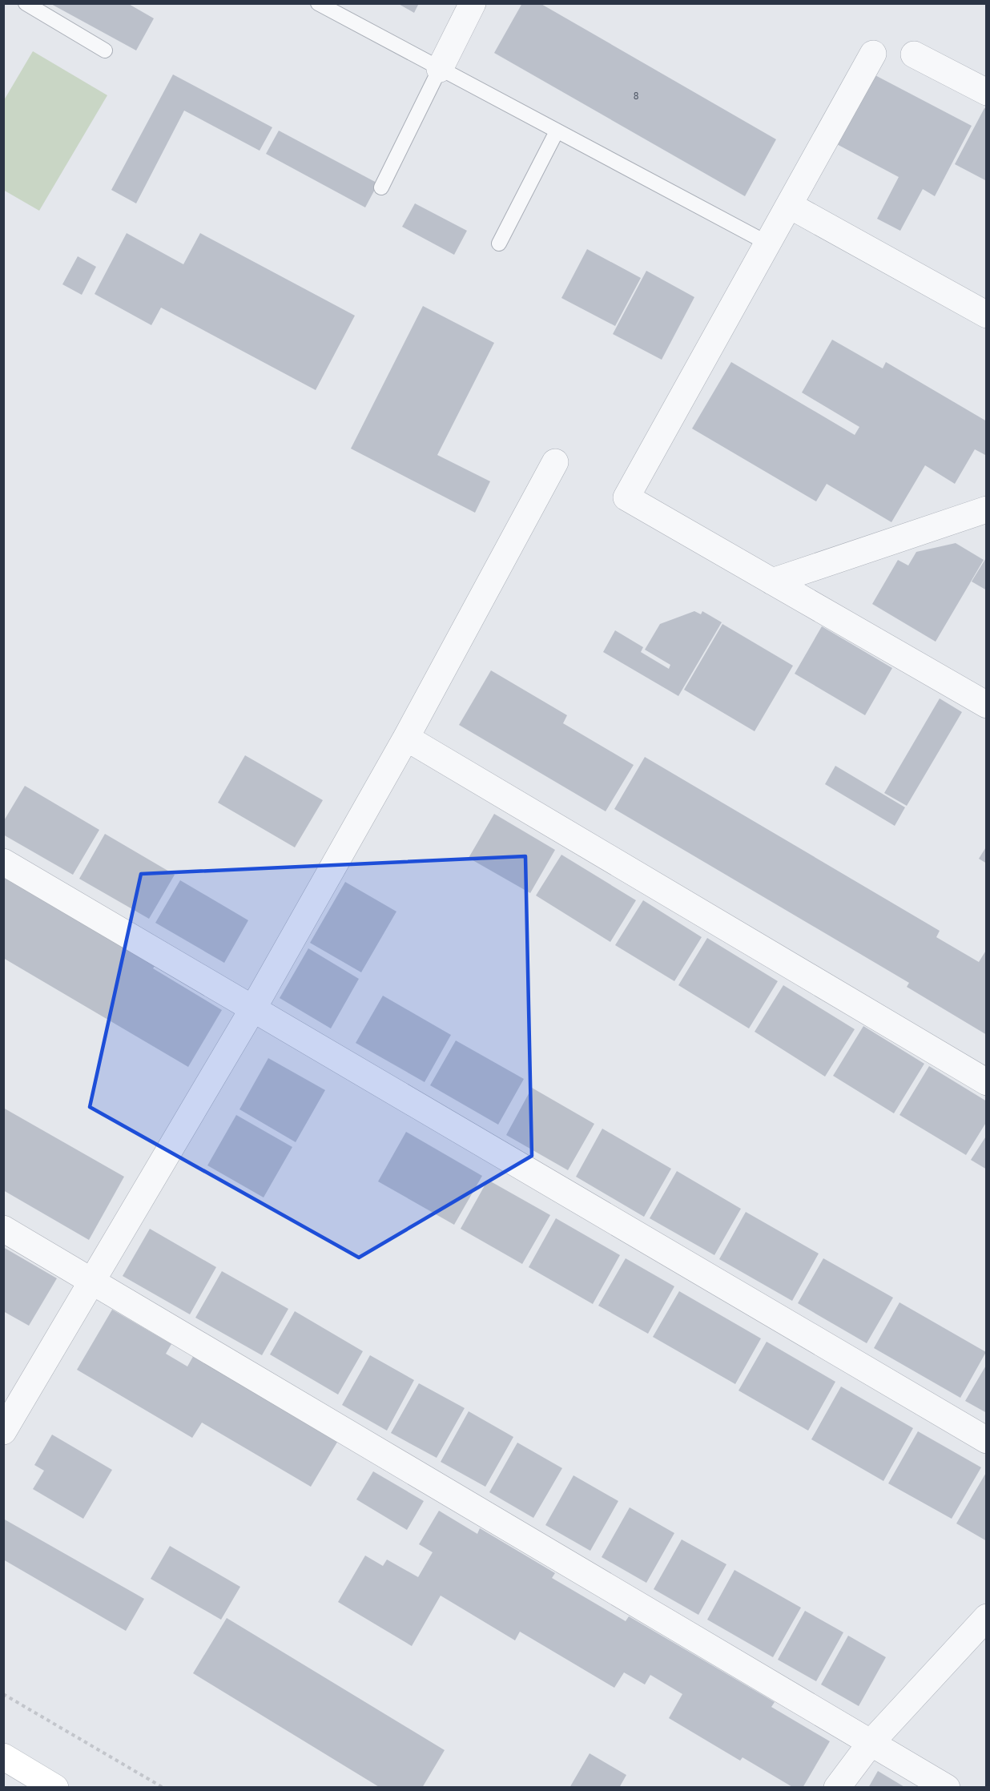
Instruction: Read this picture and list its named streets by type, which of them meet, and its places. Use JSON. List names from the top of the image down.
{
  "house_numbers": ["8"]
}
